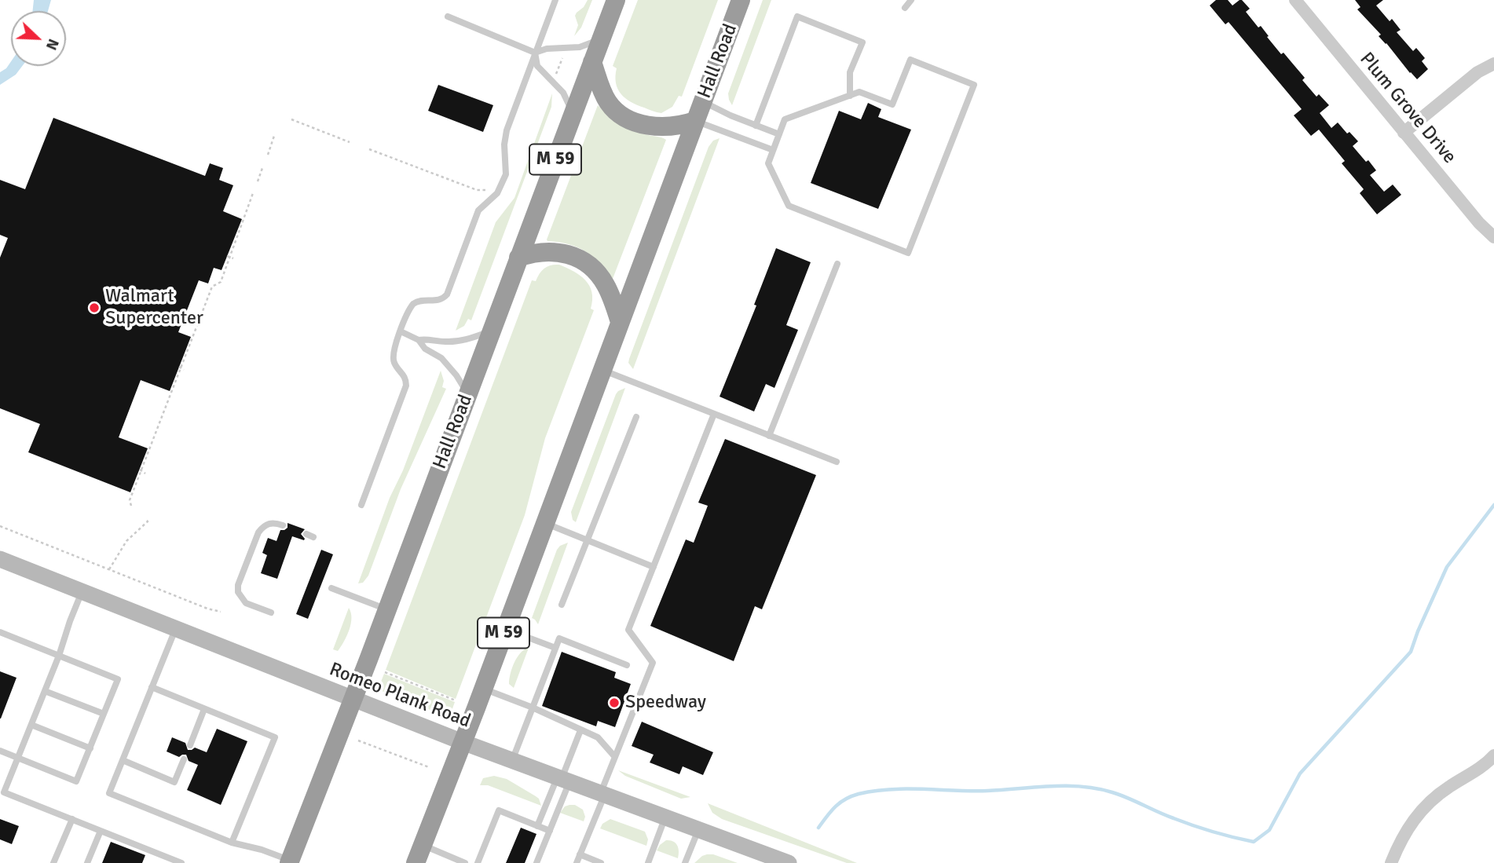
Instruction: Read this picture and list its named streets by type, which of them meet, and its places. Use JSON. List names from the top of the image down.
{
  "streets": {
    "highway": ["Hall Road", "M 59"],
    "main road": ["Romeo Plank Road"],
    "street": ["Plum Grove Drive"]
  },
  "crossings": [
    ["Hall Road", "Romeo Plank Road"]
  ],
  "places": ["Walmart Supercenter", "Speedway"],
  "north": "bottom right"
}
